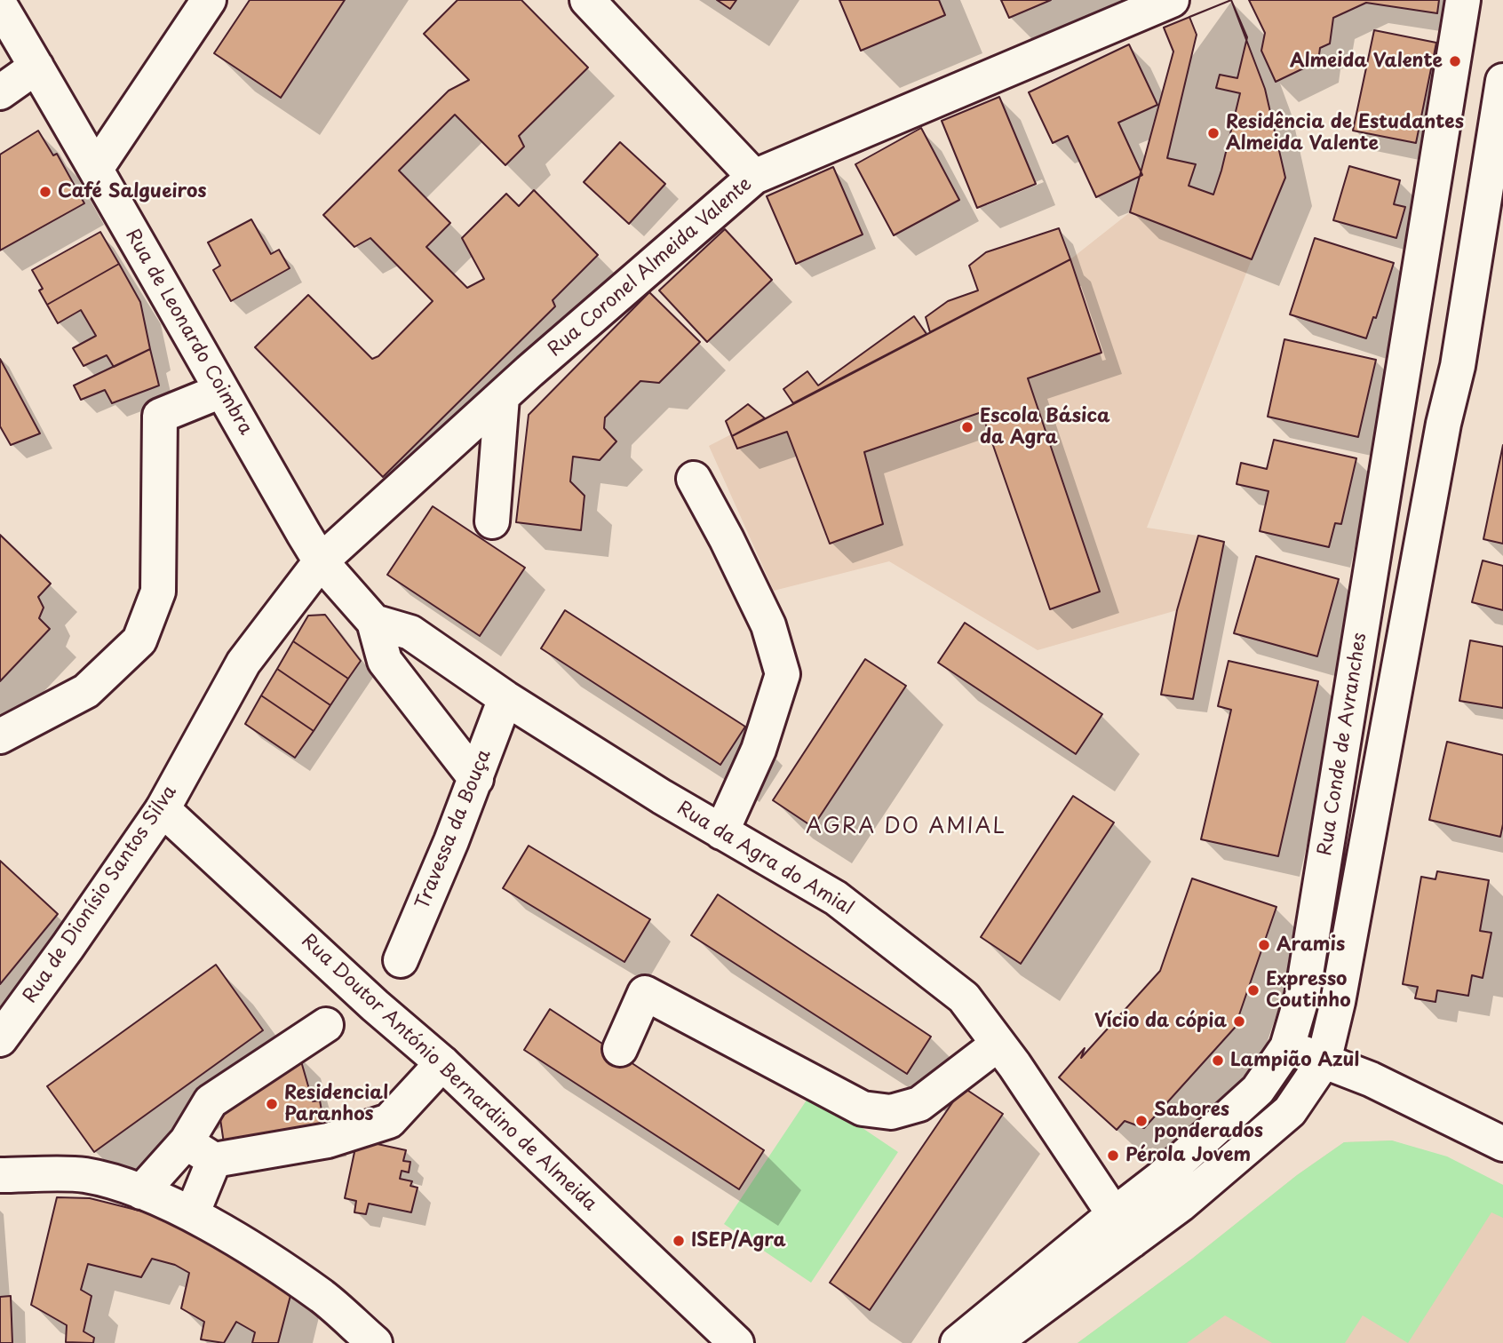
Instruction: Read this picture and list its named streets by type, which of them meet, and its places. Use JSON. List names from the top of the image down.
{
  "streets": {
    "street": [
      "Rua Coronel Almeida Valente",
      "Rua de Leonardo Coimbra",
      "Rua Conde de Avranches",
      "Travessa da Bouça",
      "Rua da Agra do Amial",
      "Rua de Dionísio Santos Silva",
      "Rua Doutor António Bernardino de Almeida"
    ]
  },
  "crossings": [
    ["Rua Coronel Almeida Valente", "Rua de Leonardo Coimbra"],
    ["Rua Coronel Almeida Valente", "Rua de Dionísio Santos Silva"],
    ["Rua de Leonardo Coimbra", "Rua de Dionísio Santos Silva"],
    ["Rua Conde de Avranches", "Rua da Agra do Amial"],
    ["Travessa da Bouça", "Rua da Agra do Amial"],
    ["Rua de Dionísio Santos Silva", "Rua Doutor António Bernardino de Almeida"]
  ],
  "districts": ["AGRA DO AMIAL"],
  "places": [
    "Almeida Valente",
    "Residência de Estudantes Almeida Valente",
    "Café Salgueiros",
    "Escola Básica da Agra",
    "Aramis",
    "Expresso Coutinho",
    "Vício da cópia",
    "Lampião Azul",
    "Residencial Paranhos",
    "Sabores ponderados",
    "Pérola Jovem",
    "ISEP/Agra"
  ]
}
